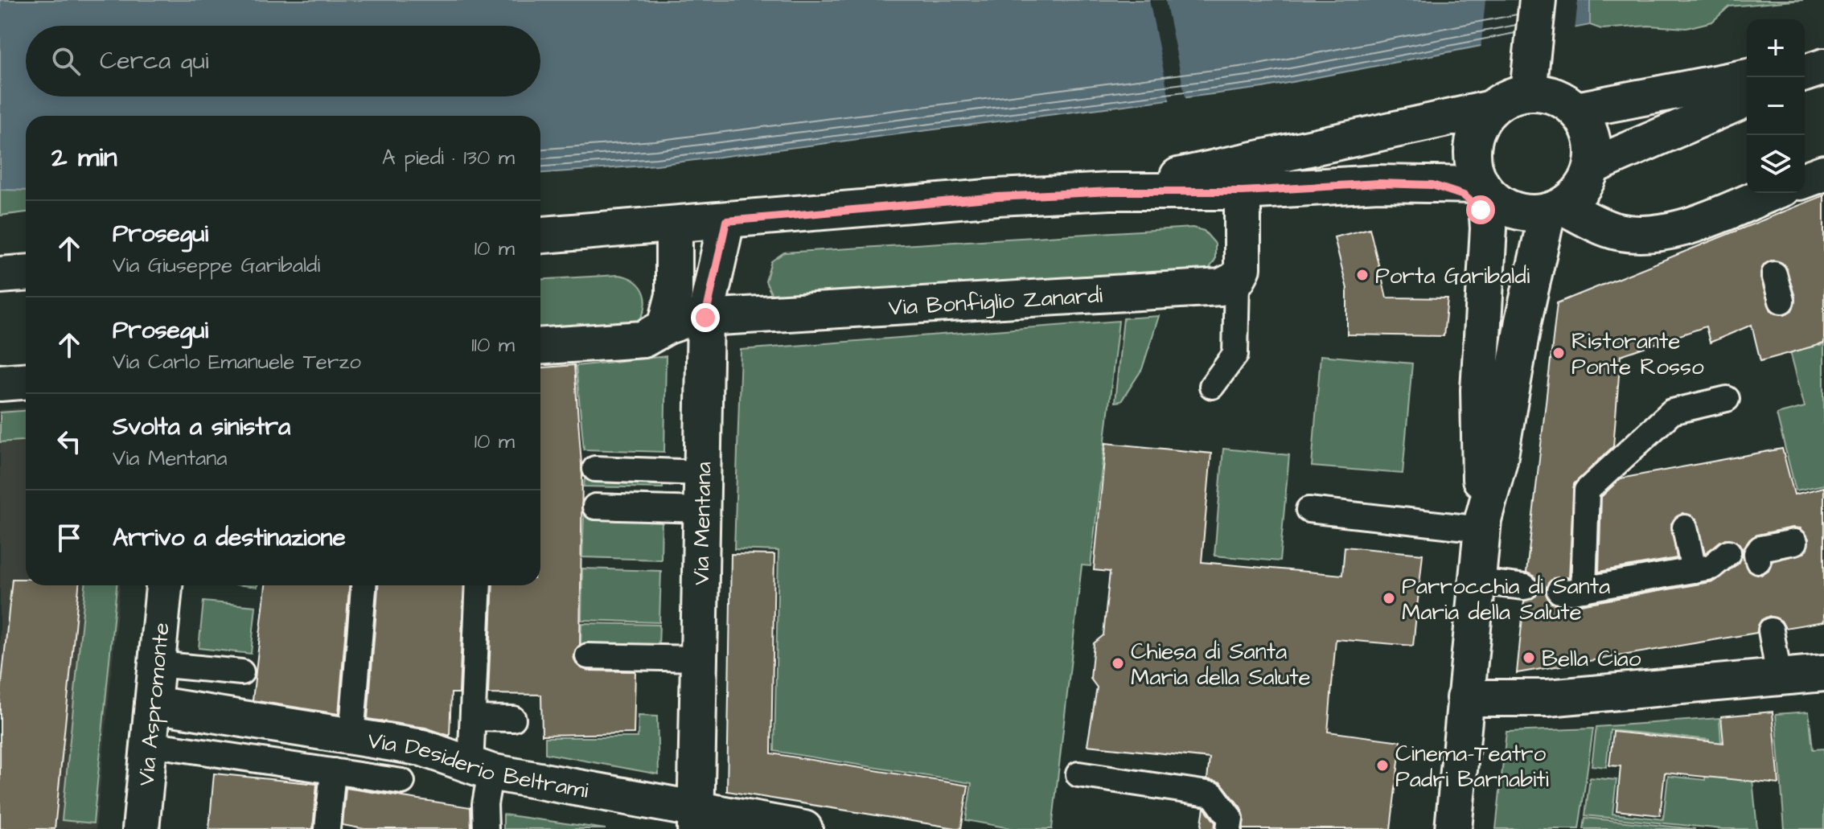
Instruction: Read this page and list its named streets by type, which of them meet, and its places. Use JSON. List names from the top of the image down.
{
  "streets": {
    "street": [
      "Via Bonfiglio Zanardi",
      "Via Mentana",
      "Via Aspromonte",
      "Via Desiderio Beltrami"
    ]
  },
  "crossings": [
    ["Via Bonfiglio Zanardi", "Via Mentana"],
    ["Via Mentana", "Via Desiderio Beltrami"],
    ["Via Aspromonte", "Via Desiderio Beltrami"]
  ],
  "places": [
    "Porta Garibaldi",
    "Ristorante Ponte Rosso",
    "Parrocchia di Santa Maria della Salute",
    "Bella Ciao",
    "Chiesa di Santa Maria della Salute",
    "Cinema-Teatro Padri Barnabiti"
  ],
  "page": {
    "map_buttons": ["+", "−"],
    "search": "Cerca qui",
    "heading": ["2 min", "A piedi · 130 m"],
    "list": [
      ["Prosegui", "Via Giuseppe Garibaldi", "10 m"],
      ["Prosegui", "Via Carlo Emanuele Terzo", "110 m"],
      ["Svolta a sinistra", "Via Mentana", "10 m"],
      "Arrivo a destinazione"
    ]
  }
}
